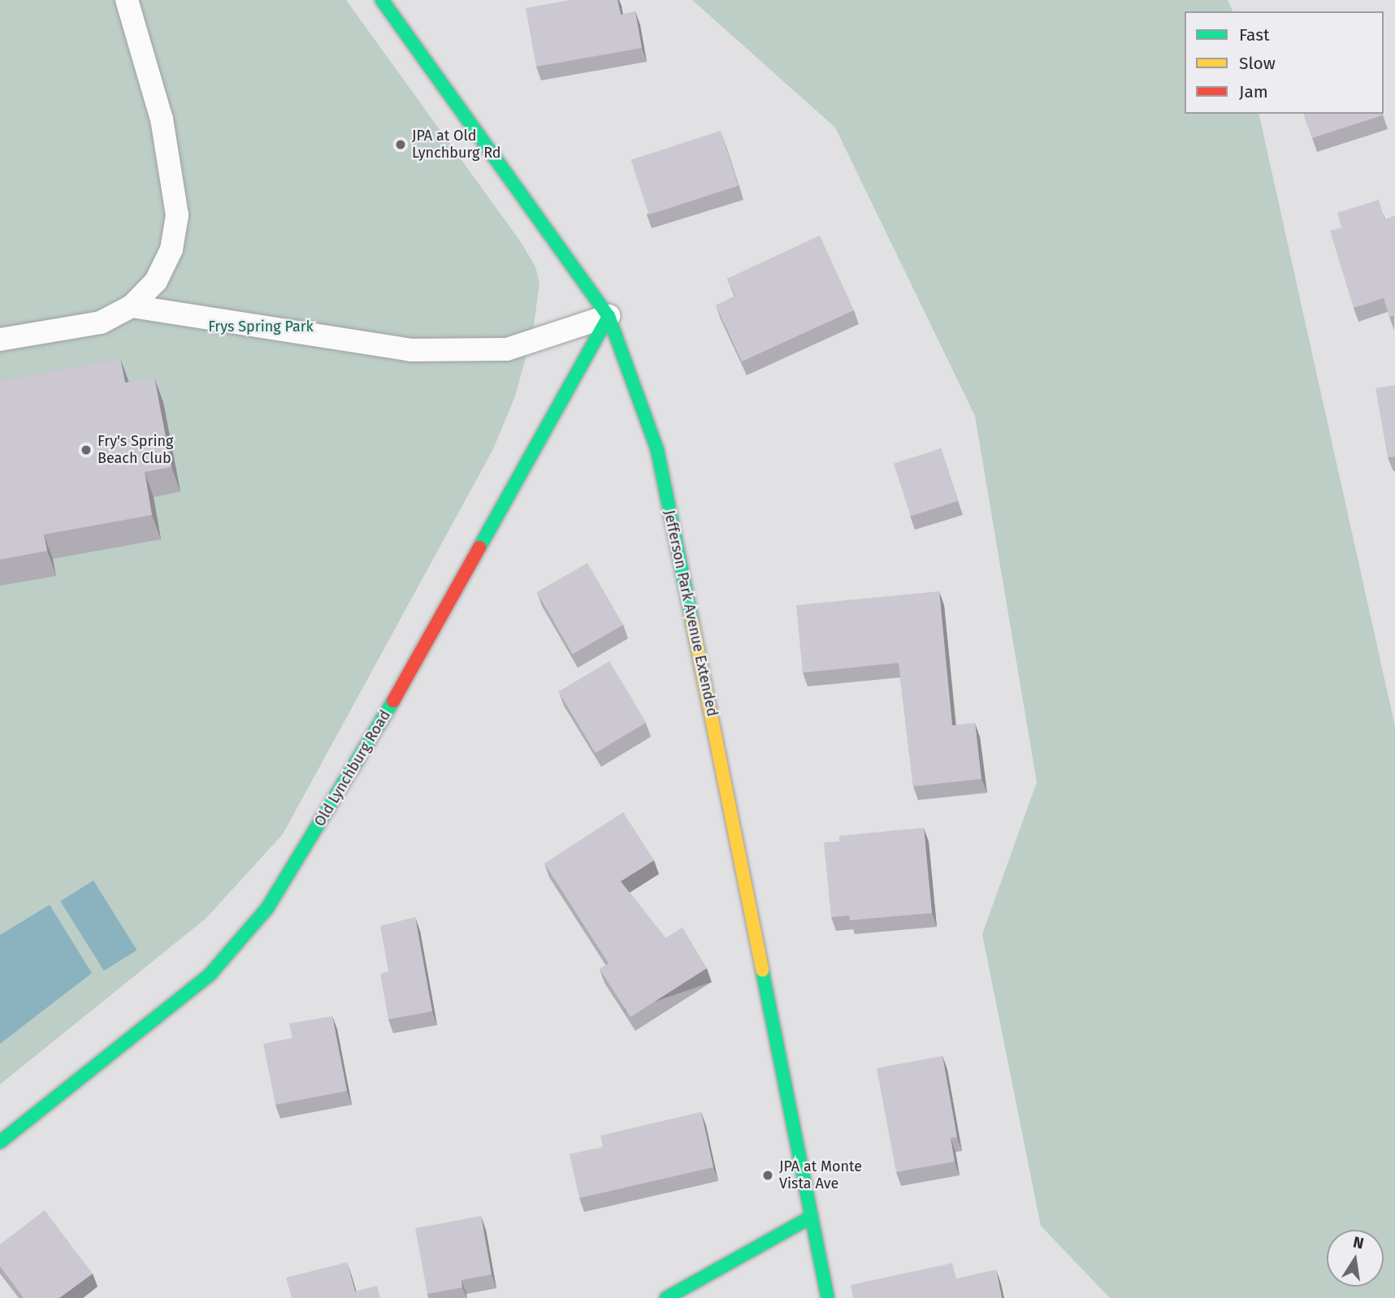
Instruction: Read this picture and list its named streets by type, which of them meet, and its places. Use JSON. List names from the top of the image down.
{
  "streets": {
    "street": ["Jefferson Park Avenue Extended", "Old Lynchburg Road"]
  },
  "crossings": [
    ["Jefferson Park Avenue Extended", "Old Lynchburg Road"]
  ],
  "parks": ["Frys Spring Park"],
  "places": ["JPA at Old Lynchburg Rd", "Fry's Spring Beach Club", "JPA at Monte Vista Ave"],
  "legend": ["Fast", "Slow", "Jam"],
  "north": "top"
}
